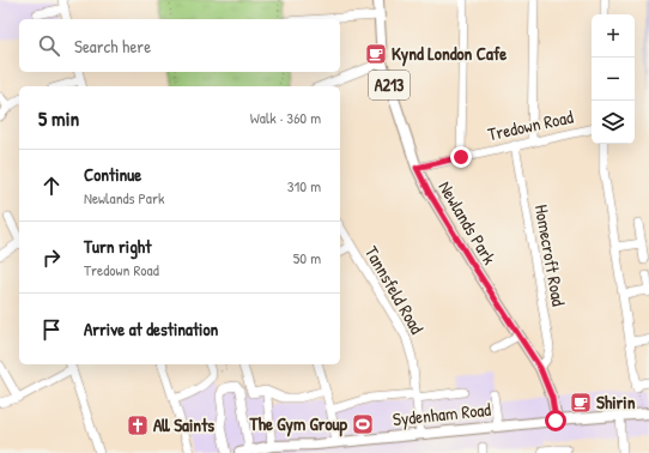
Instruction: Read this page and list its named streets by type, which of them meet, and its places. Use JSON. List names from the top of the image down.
{
  "streets": {
    "main road": ["A213", "Newlands Park", "Sydenham Road"],
    "street": ["Tredown Road", "Homecroft Road", "Tannsfeld Road"]
  },
  "crossings": [
    ["Tredown Road", "Newlands Park"],
    ["Tredown Road", "Homecroft Road"],
    ["Newlands Park", "Homecroft Road"],
    ["Newlands Park", "Sydenham Road"],
    ["Tannsfeld Road", "Sydenham Road"]
  ],
  "places": {
    "cafe": ["Kynd London Cafe", "Shirin"],
    "sports": ["The Gym Group"],
    "church": ["All Saints"]
  },
  "page": {
    "map_buttons": ["+", "−"],
    "search": "Search here",
    "heading": ["5 min", "Walk · 360 m"],
    "list": [
      ["Continue", "Newlands Park", "310 m"],
      ["Turn right", "Tredown Road", "50 m"],
      "Arrive at destination"
    ]
  }
}
